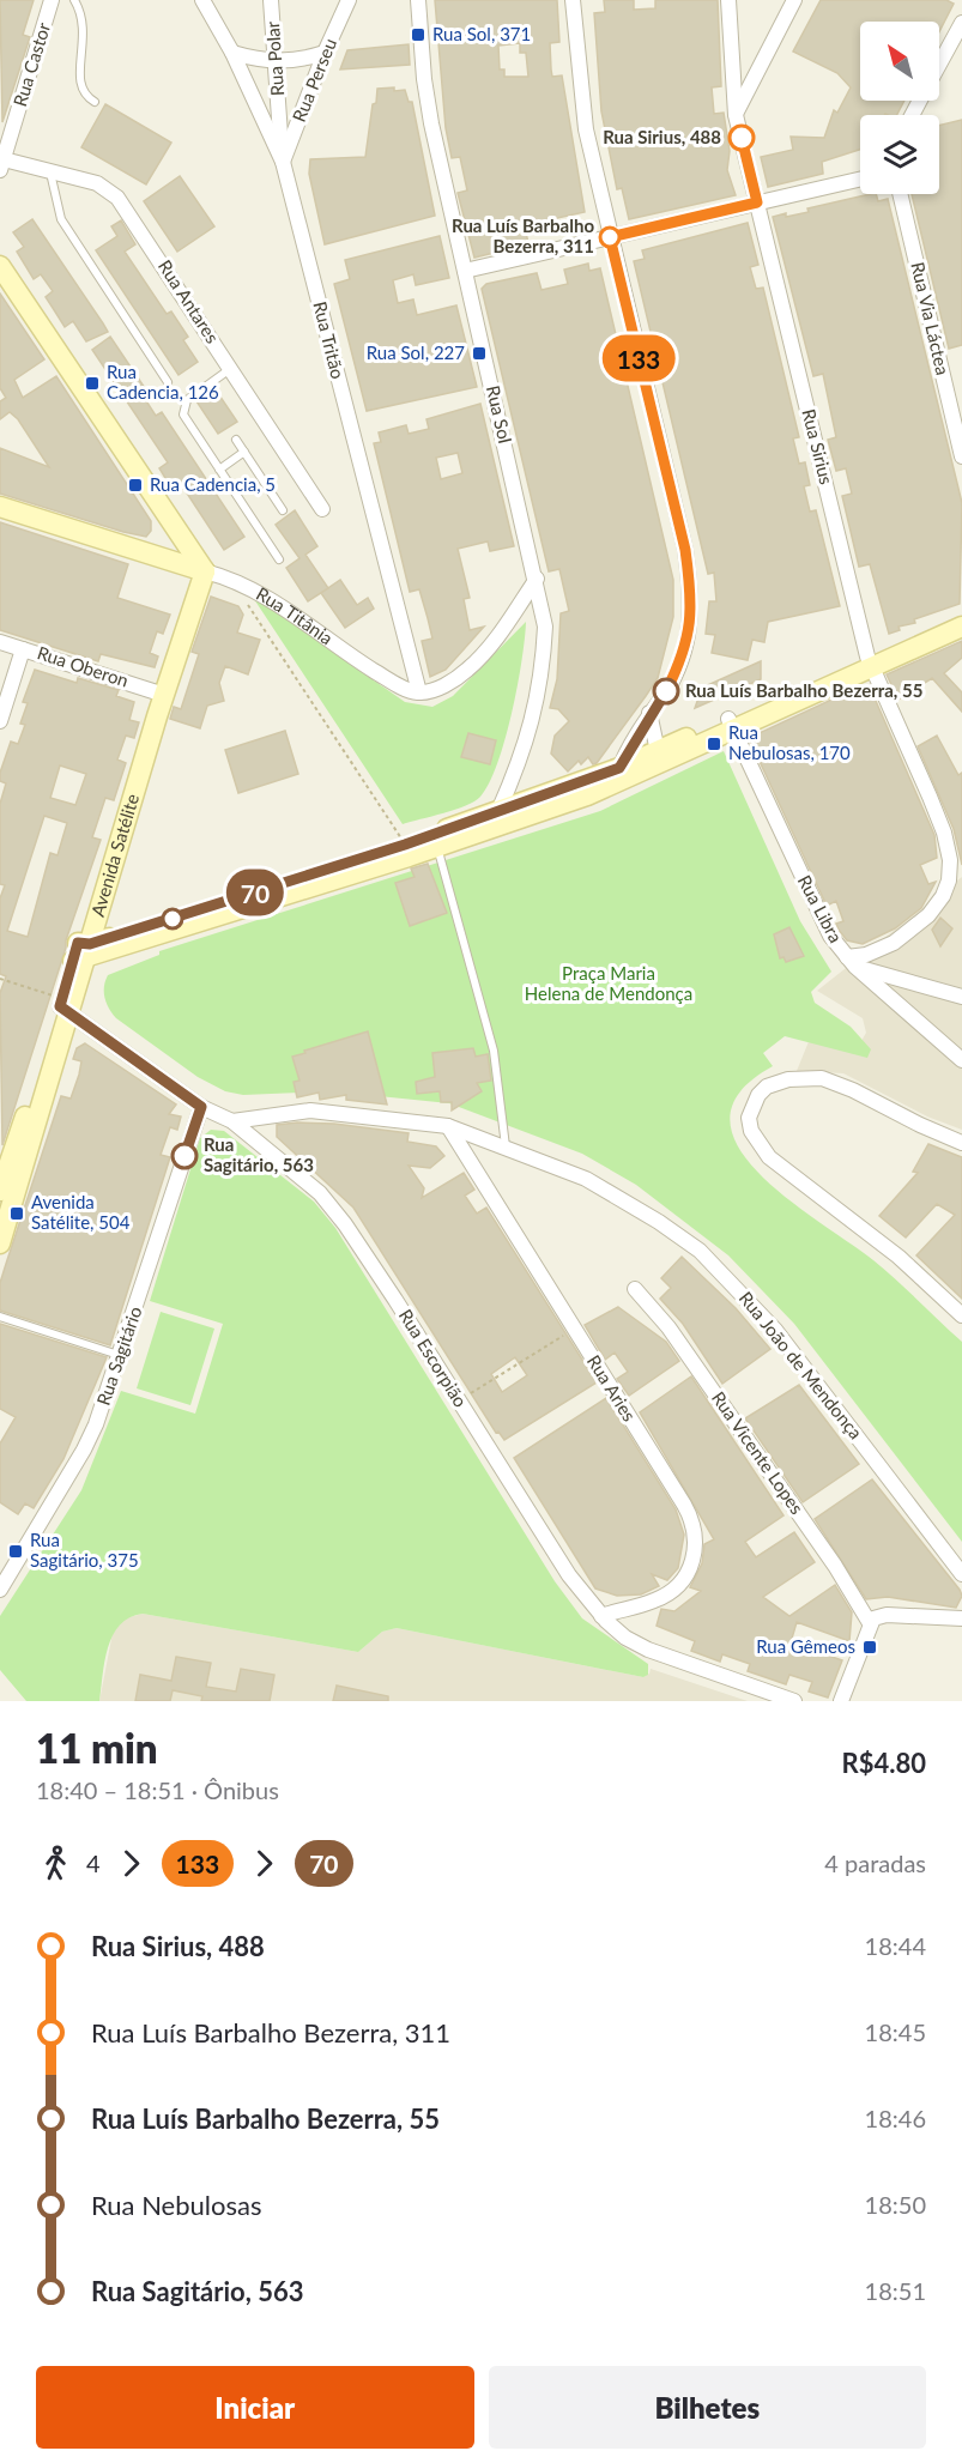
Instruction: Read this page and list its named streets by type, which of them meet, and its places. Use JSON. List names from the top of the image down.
{
  "streets": {
    "street": [
      "Rua Polar",
      "Rua Castor",
      "Rua Perseu",
      "Rua Antares",
      "Rua Via Láctea",
      "Rua Tritão",
      "Rua Sol",
      "Rua Sirius",
      "Rua Titânia",
      "Rua Oberon",
      "Avenida Satélite",
      "Rua Libra",
      "Rua Sagitário",
      "Rua Escorpião",
      "Rua João de Mendonça",
      "Rua Aries",
      "Rua Vicente Lopes"
    ]
  },
  "crossings": [
    ["Rua Polar", "Rua Perseu"],
    ["Rua Polar", "Rua Tritão"],
    ["Rua Castor", "Rua Antares"],
    ["Rua Perseu", "Rua Tritão"],
    ["Rua Tritão", "Rua Titânia"],
    ["Rua Sirius", "Rua Libra"],
    ["Rua Titânia", "Avenida Satélite"],
    ["Rua Oberon", "Avenida Satélite"],
    ["Avenida Satélite", "Rua Escorpião"],
    ["Rua Sagitário", "Rua Escorpião"],
    ["Rua Escorpião", "Rua João de Mendonça"],
    ["Rua Escorpião", "Rua Aries"],
    ["Rua João de Mendonça", "Rua Aries"]
  ],
  "parks": ["Praça Maria Helena de Mendonça"],
  "places": {
    "transit": [
      "Rua Sol, 371",
      "Rua Sol, 227",
      "Rua Cadencia, 126",
      "Rua Cadencia, 5",
      "Rua Nebulosas, 170",
      "Avenida Satélite, 504",
      "Rua Sagitário, 375",
      "Rua Gêmeos"
    ],
    "other": [
      "Rua Sirius, 488",
      "Rua Luís Barbalho Bezerra, 311",
      "Rua Luís Barbalho Bezerra, 55",
      "Rua Sagitário, 563"
    ]
  },
  "lines": ["bus line 133", "bus line 70"],
  "north": "top left",
  "page": {
    "on_map": ["133", "70"],
    "heading": ["11 min", "18:40 – 18:51 · Ônibus", "R$4.80"],
    "legs": [
      "4",
      "133",
      "70",
      "4 paradas"
    ],
    "list": [
      {
        "name": "Rua Sirius, 488",
        "value": "18:44"
      },
      {
        "name": "Rua Luís Barbalho Bezerra, 311",
        "value": "18:45"
      },
      {
        "name": "Rua Luís Barbalho Bezerra, 55",
        "value": "18:46"
      },
      {
        "name": "Rua Nebulosas",
        "value": "18:50"
      },
      {
        "name": "Rua Sagitário, 563",
        "value": "18:51"
      }
    ],
    "buttons": ["Iniciar", "Bilhetes"]
  }
}
